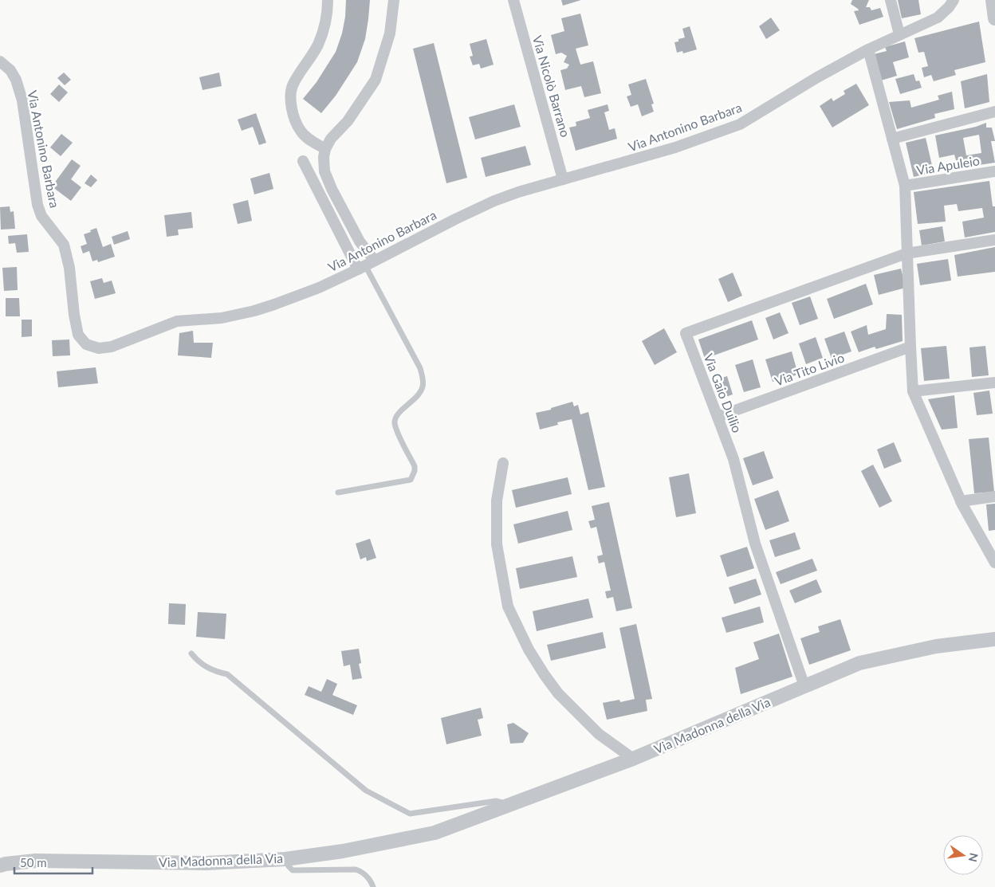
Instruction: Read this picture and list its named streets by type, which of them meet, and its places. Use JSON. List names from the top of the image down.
{
  "streets": {
    "street": [
      "Via Nicolò Barrano",
      "Via Antonino Barbara",
      "Via Apuleio",
      "Via Tito Livio",
      "Via Gaio Duilio",
      "Via Madonna della Via"
    ]
  },
  "crossings": [
    ["Via Nicolò Barrano", "Via Antonino Barbara"],
    ["Via Tito Livio", "Via Gaio Duilio"],
    ["Via Gaio Duilio", "Via Madonna della Via"]
  ],
  "scale_bar": "50 m",
  "north": "right"
}
